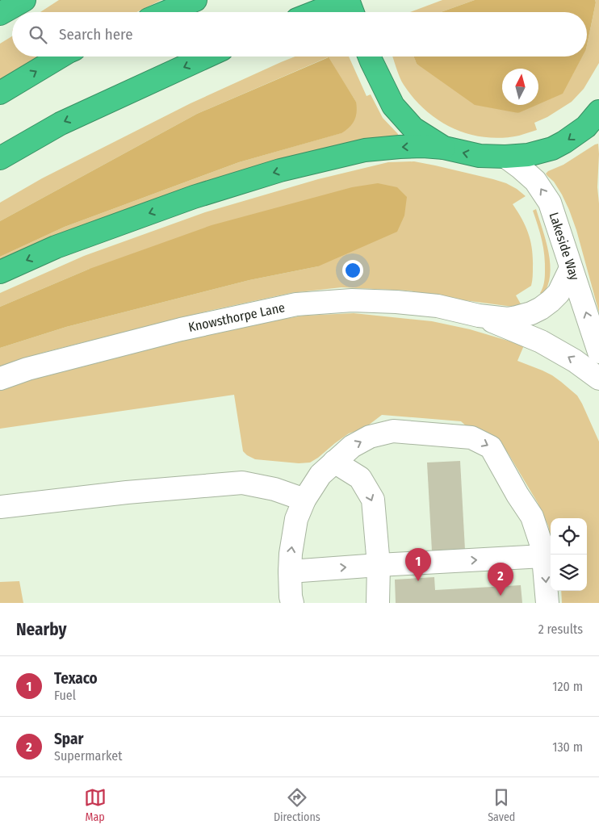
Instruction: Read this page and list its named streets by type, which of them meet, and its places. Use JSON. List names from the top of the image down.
{
  "streets": {
    "street": ["Lakeside Way", "Knowsthorpe Lane"]
  },
  "crossings": [
    ["Lakeside Way", "Knowsthorpe Lane"]
  ],
  "one_way": ["Lakeside Way"],
  "north": "top",
  "page": {
    "search": "Search here",
    "pins": ["1", "2"],
    "heading": ["Nearby", "2 results"],
    "list": [
      {
        "mark": "1",
        "name": "Texaco",
        "note": "Fuel",
        "value": "120 m"
      },
      {
        "mark": "2",
        "name": "Spar",
        "note": "Supermarket",
        "value": "130 m"
      }
    ],
    "nav": ["Map", "Directions", "Saved"]
  }
}
